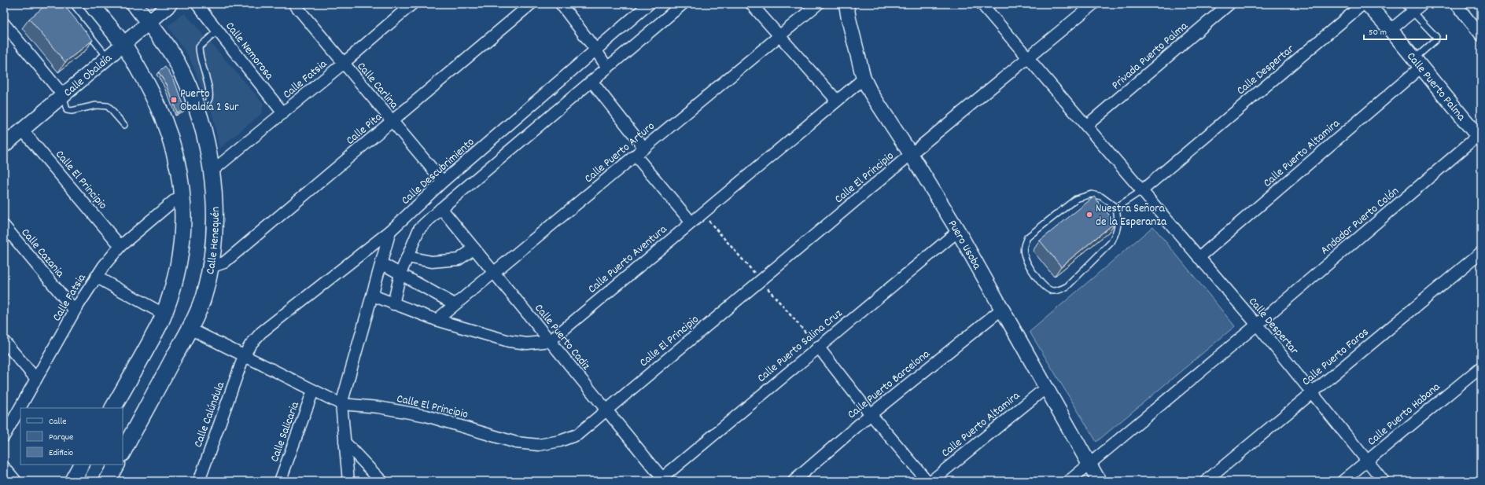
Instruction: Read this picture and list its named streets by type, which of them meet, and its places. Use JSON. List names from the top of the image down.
{
  "streets": {
    "main road": ["Calle Henequén"],
    "street": [
      "Calle Nemorosa",
      "Privada Puerto Palma",
      "Calle Despertar",
      "Calle Obaldía",
      "Calle Fatsia",
      "Calle Carlina",
      "Calle Puerto Palma",
      "Calle Pita",
      "Calle Puerto Arturo",
      "Calle Puerto Altamira",
      "Calle Descubrimiento",
      "Calle El Principio",
      "Andador Puerto Colón",
      "Puero Usoba",
      "Calle Cazania",
      "Calle Puerto Aventura",
      "Calle Puerto Cadiz",
      "Calle Puerto Salina Cruz",
      "Calle Puerto Faros",
      "Calle Puerto Barcelona",
      "Calle Puerto Habana",
      "Calle Calúndula",
      "Calle Salicaria"
    ]
  },
  "crossings": [
    ["Calle Nemorosa", "Calle Fatsia"],
    ["Privada Puerto Palma", "Calle Despertar"],
    ["Calle Despertar", "Calle Puerto Altamira"],
    ["Calle Despertar", "Calle El Principio"],
    ["Calle Despertar", "Andador Puerto Colón"],
    ["Calle Despertar", "Calle Puerto Faros"],
    ["Calle Despertar", "Calle Puerto Habana"],
    ["Calle Obaldía", "Calle El Principio"],
    ["Calle Obaldía", "Calle Henequén"],
    ["Calle Fatsia", "Calle Carlina"],
    ["Calle Fatsia", "Calle El Principio"],
    ["Calle Fatsia", "Calle Henequén"],
    ["Calle Fatsia", "Calle Cazania"],
    ["Calle Carlina", "Calle Pita"],
    ["Calle Carlina", "Calle Descubrimiento"],
    ["Calle Puerto Palma", "Calle Puerto Altamira"],
    ["Calle Puerto Palma", "Andador Puerto Colón"],
    ["Calle Pita", "Calle Henequén"],
    ["Calle Puerto Arturo", "Calle Puerto Cadiz"],
    ["Calle Puerto Altamira", "Puero Usoba"],
    ["Calle Descubrimiento", "Calle El Principio"],
    ["Calle Descubrimiento", "Calle Calúndula"],
    ["Calle El Principio", "Calle Henequén"],
    ["Calle El Principio", "Puero Usoba"],
    ["Calle El Principio", "Calle Puerto Cadiz"],
    ["Calle El Principio", "Calle Calúndula"],
    ["Calle El Principio", "Calle Salicaria"],
    ["Andador Puerto Colón", "Puero Usoba"],
    ["Puero Usoba", "Calle Puerto Aventura"],
    ["Puero Usoba", "Calle Puerto Salina Cruz"],
    ["Puero Usoba", "Calle Puerto Barcelona"],
    ["Calle Puerto Aventura", "Calle Puerto Cadiz"],
    ["Calle Puerto Cadiz", "Calle Puerto Salina Cruz"]
  ],
  "places": {
    "transit": ["Puerto Obaldía 2 Sur"],
    "other": ["Nuestra Señora de la Esperanza"]
  },
  "legend": ["Calle", "Parque", "Edificio"],
  "scale_bar": "50 m"
}
